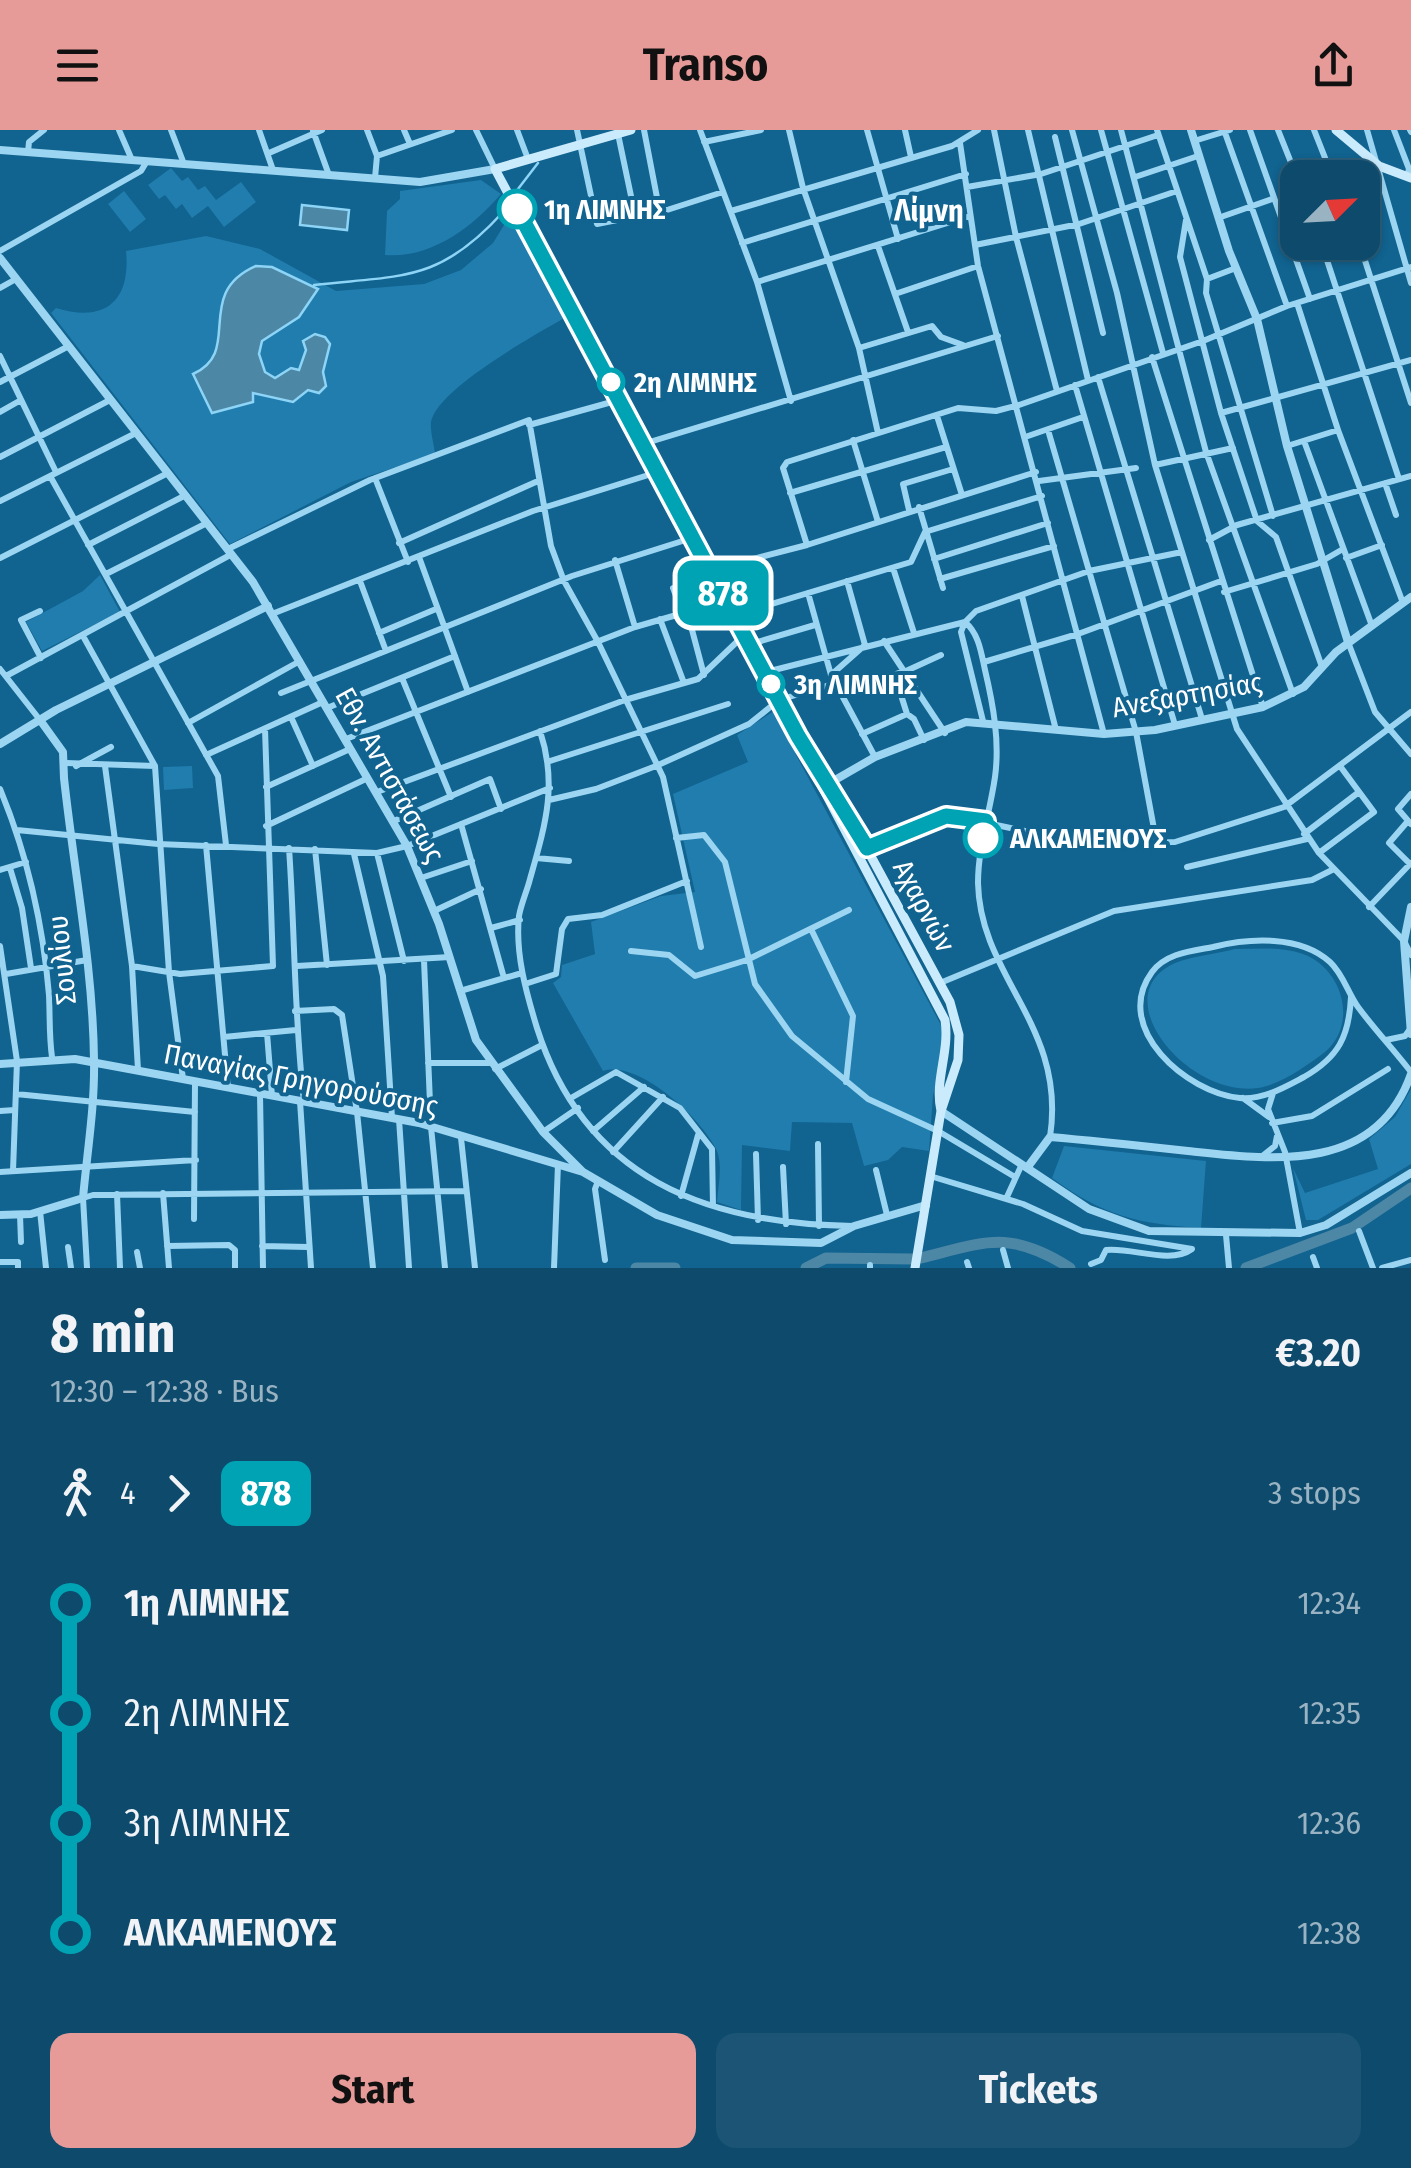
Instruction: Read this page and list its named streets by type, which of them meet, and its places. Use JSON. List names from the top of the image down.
{
  "streets": {
    "main road": ["Αχαρνών"],
    "street": [
      "Ανεξαρτησίας",
      "Εθν. Αντιστάσεως",
      "Σουλίου",
      "Παναγίας Γρηγορούσσης"
    ]
  },
  "crossings": [
    ["Ανεξαρτησίας", "Αχαρνών"],
    ["Εθν. Αντιστάσεως", "Παναγίας Γρηγορούσσης"],
    ["Αχαρνών", "Παναγίας Γρηγορούσσης"],
    ["Σουλίου", "Παναγίας Γρηγορούσσης"]
  ],
  "districts": ["Λίμνη"],
  "places": [
    "1η ΛΙΜΝΗΣ",
    "2η ΛΙΜΝΗΣ",
    "3η ΛΙΜΝΗΣ",
    "ΑΛΚΑΜΕΝΟΥΣ"
  ],
  "lines": ["bus line 878"],
  "north": "top right",
  "page": {
    "header": "Transo",
    "on_map": "878",
    "heading": ["8 min", "12:30 – 12:38 · Bus", "€3.20"],
    "legs": ["4", "878", "3 stops"],
    "list": [
      {
        "name": "1η ΛΙΜΝΗΣ",
        "value": "12:34"
      },
      {
        "name": "2η ΛΙΜΝΗΣ",
        "value": "12:35"
      },
      {
        "name": "3η ΛΙΜΝΗΣ",
        "value": "12:36"
      },
      {
        "name": "ΑΛΚΑΜΕΝΟΥΣ",
        "value": "12:38"
      }
    ],
    "buttons": ["Start", "Tickets"]
  }
}
